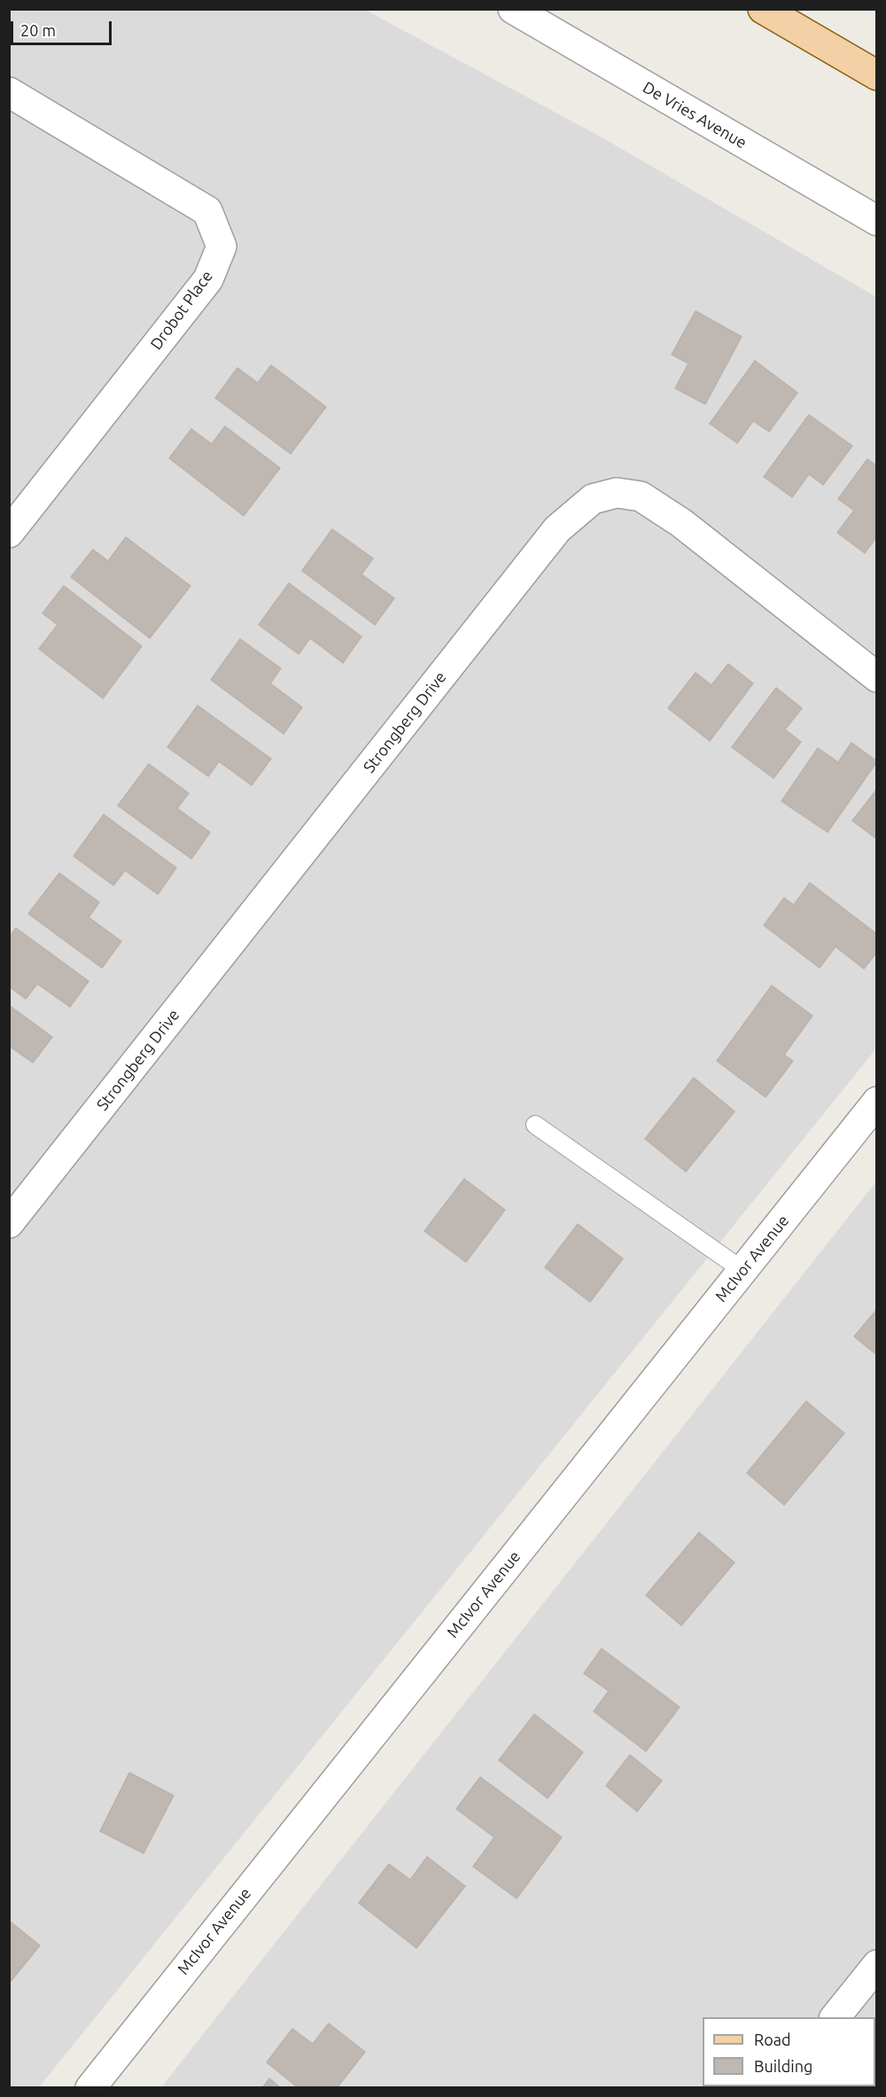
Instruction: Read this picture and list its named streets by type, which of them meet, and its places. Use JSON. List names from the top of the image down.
{
  "streets": {
    "street": [
      "De Vries Avenue",
      "Drobot Place",
      "Strongberg Drive",
      "McIvor Avenue"
    ]
  },
  "legend": ["Road", "Building"],
  "scale_bar": "20 m"
}
